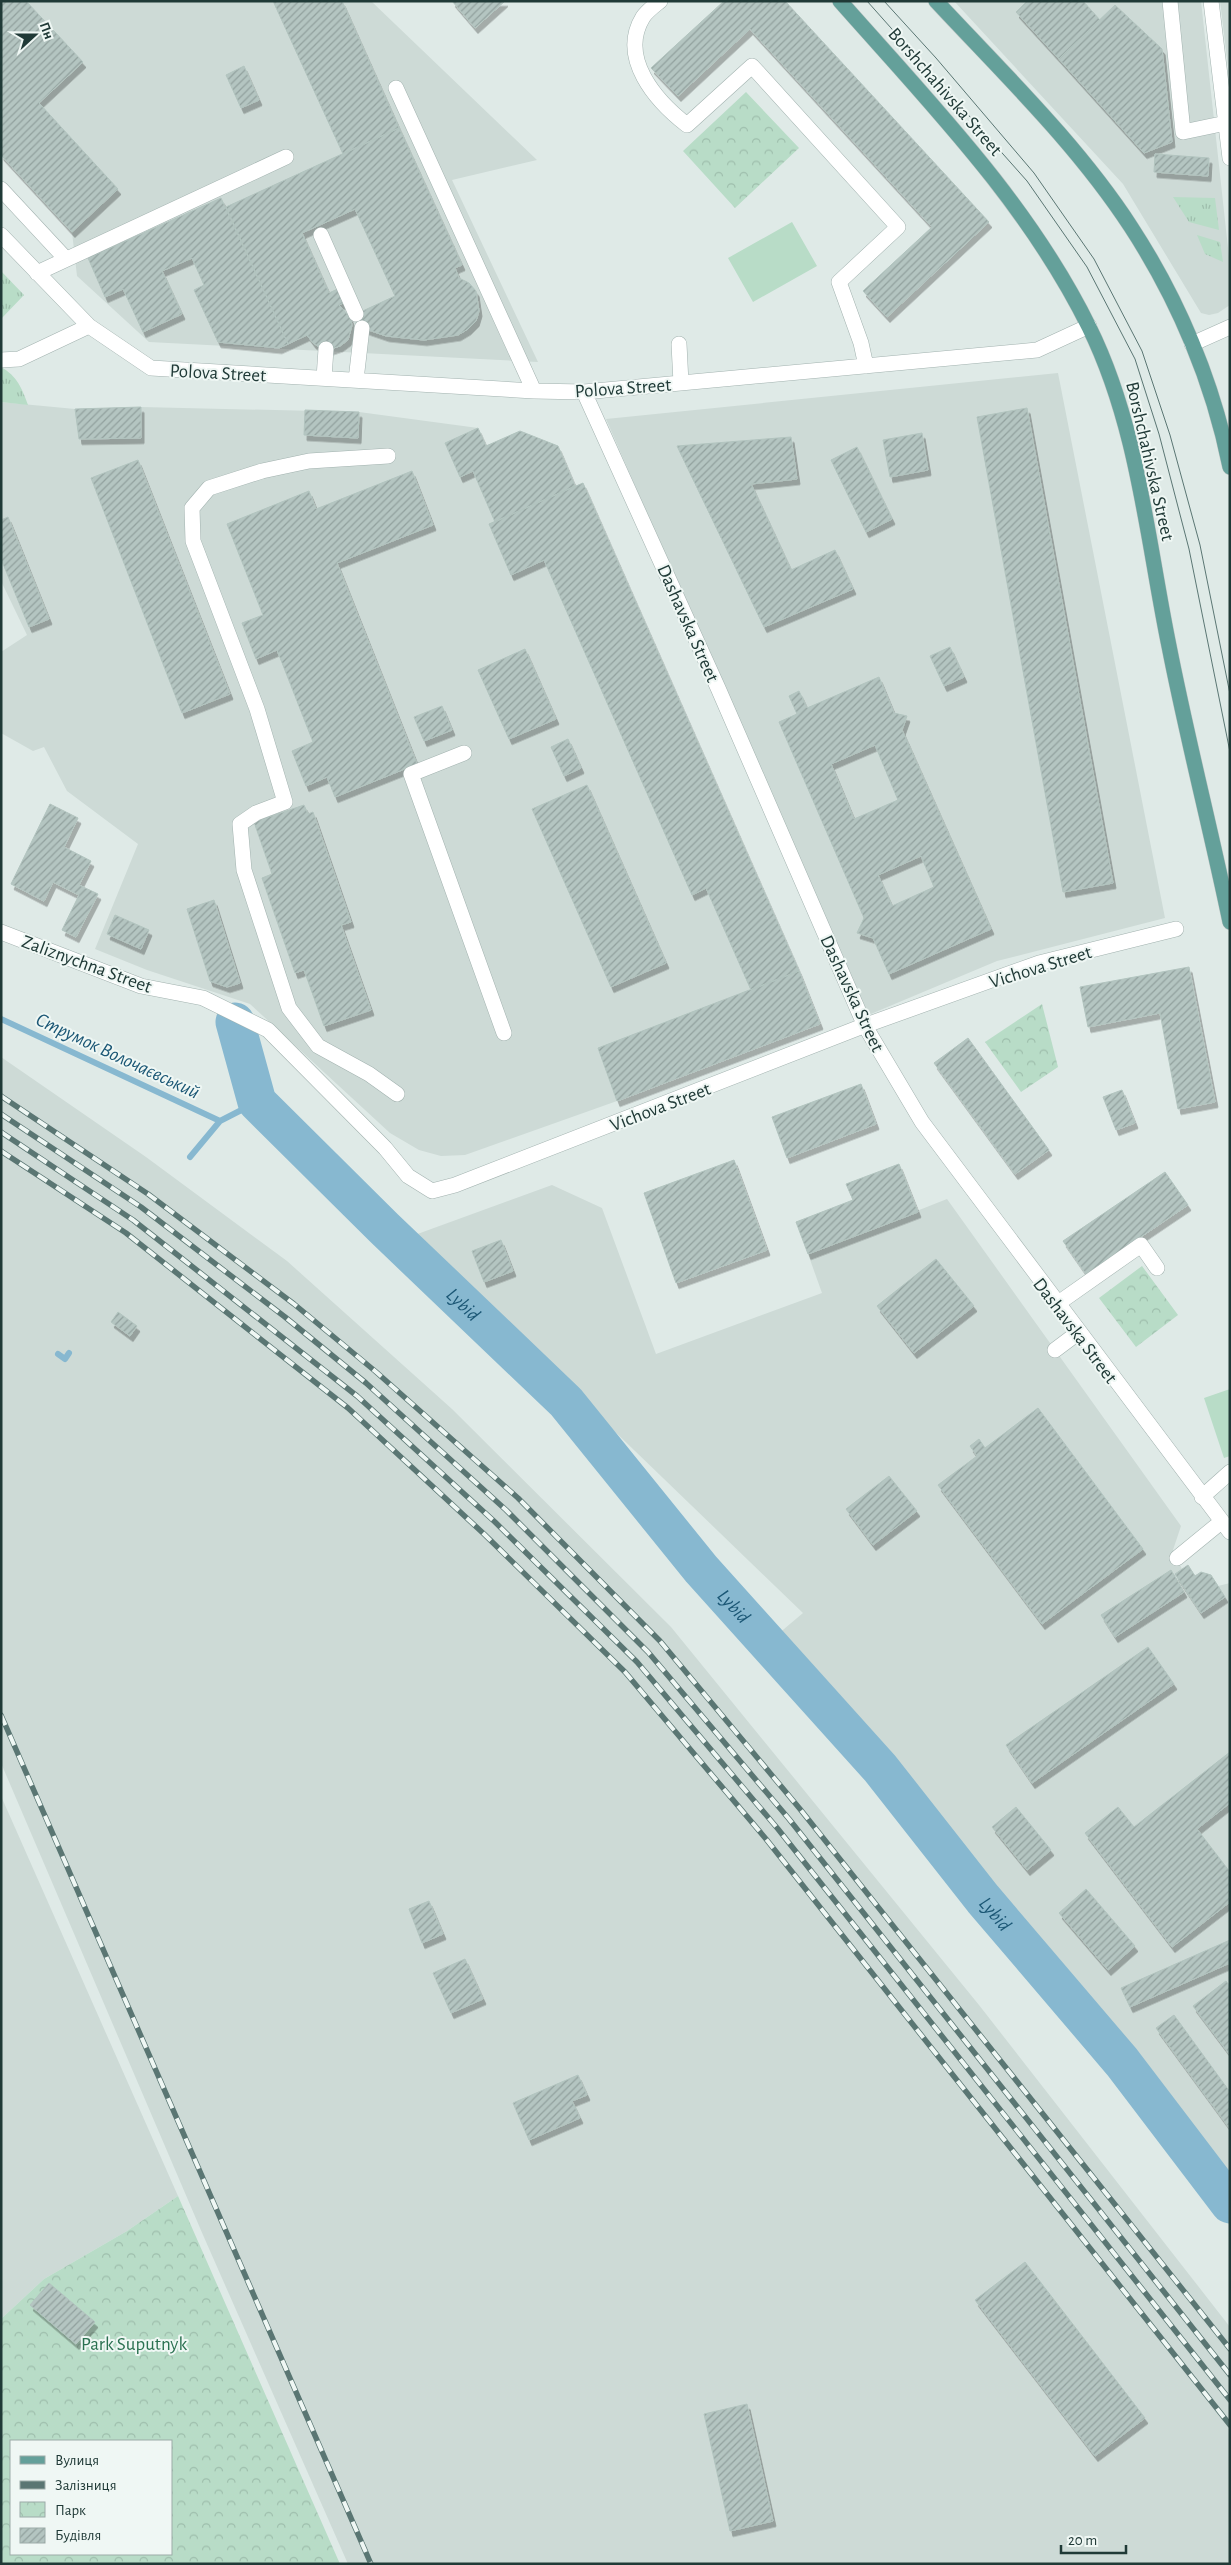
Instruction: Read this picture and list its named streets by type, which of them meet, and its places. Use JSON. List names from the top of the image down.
{
  "streets": {
    "main road": ["Borshchahivska Street"],
    "street": [
      "Polova Street",
      "Dashavska Street",
      "Zaliznychna Street",
      "Vichova Street"
    ]
  },
  "crossings": [
    ["Borshchahivska Street", "Polova Street"],
    ["Polova Street", "Dashavska Street"],
    ["Dashavska Street", "Vichova Street"],
    ["Zaliznychna Street", "Vichova Street"]
  ],
  "water": ["Струмок Волочаєвський", "Lybid"],
  "parks": ["Park Suputnyk"],
  "legend": [
    "Вулиця",
    "Залізниця",
    "Парк",
    "Будівля"
  ],
  "scale_bar": "20 m",
  "north": "right"
}
